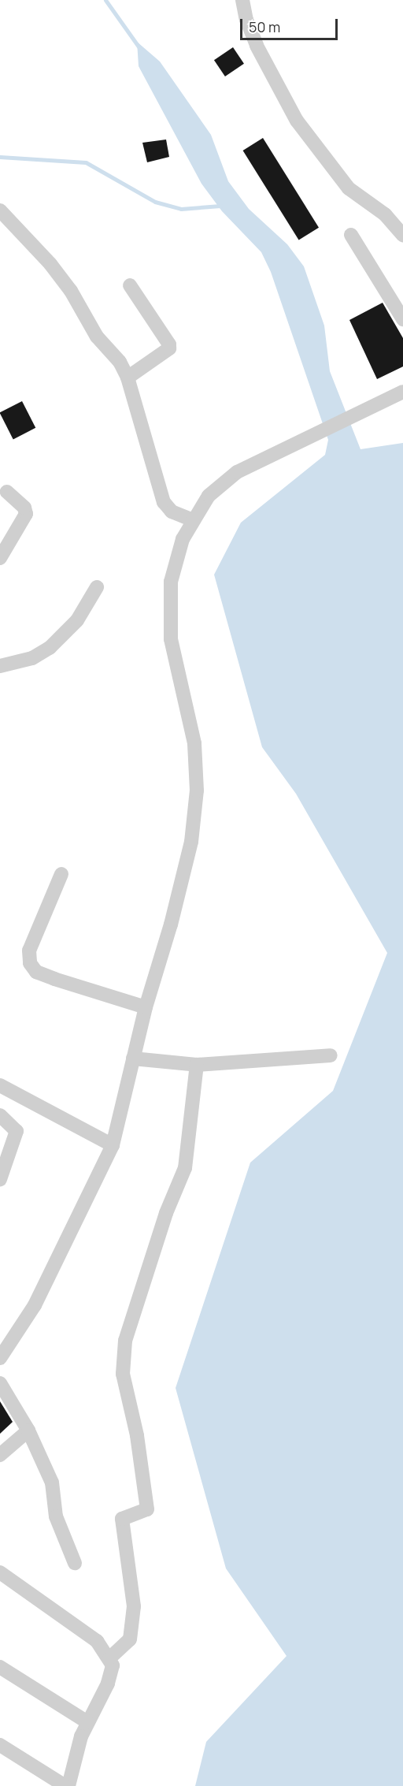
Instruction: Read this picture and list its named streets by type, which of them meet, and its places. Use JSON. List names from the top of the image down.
{
  "scale_bar": "50 m"
}
